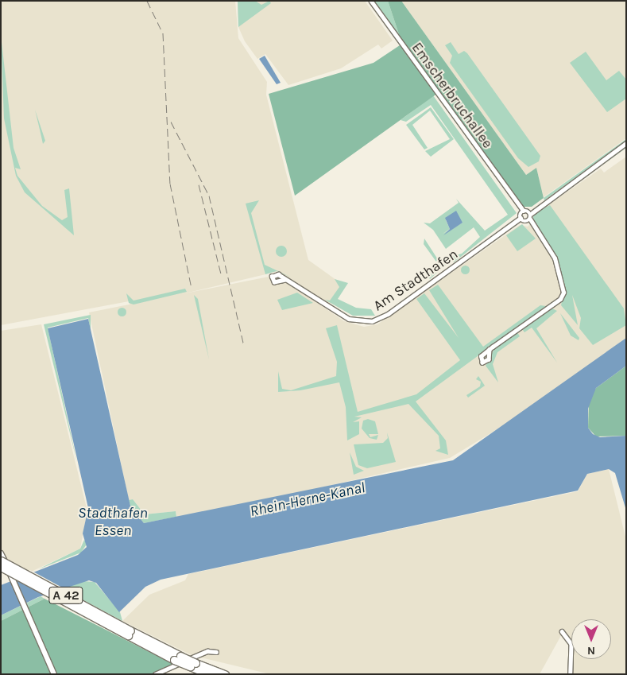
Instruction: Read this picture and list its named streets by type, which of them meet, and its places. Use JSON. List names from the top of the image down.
{
  "streets": {
    "highway": ["A 42"],
    "street": ["Emscherbruchallee", "Am Stadthafen"]
  },
  "water": ["Rhein-Herne-Kanal", "Stadthafen Essen"],
  "north": "bottom"
}
